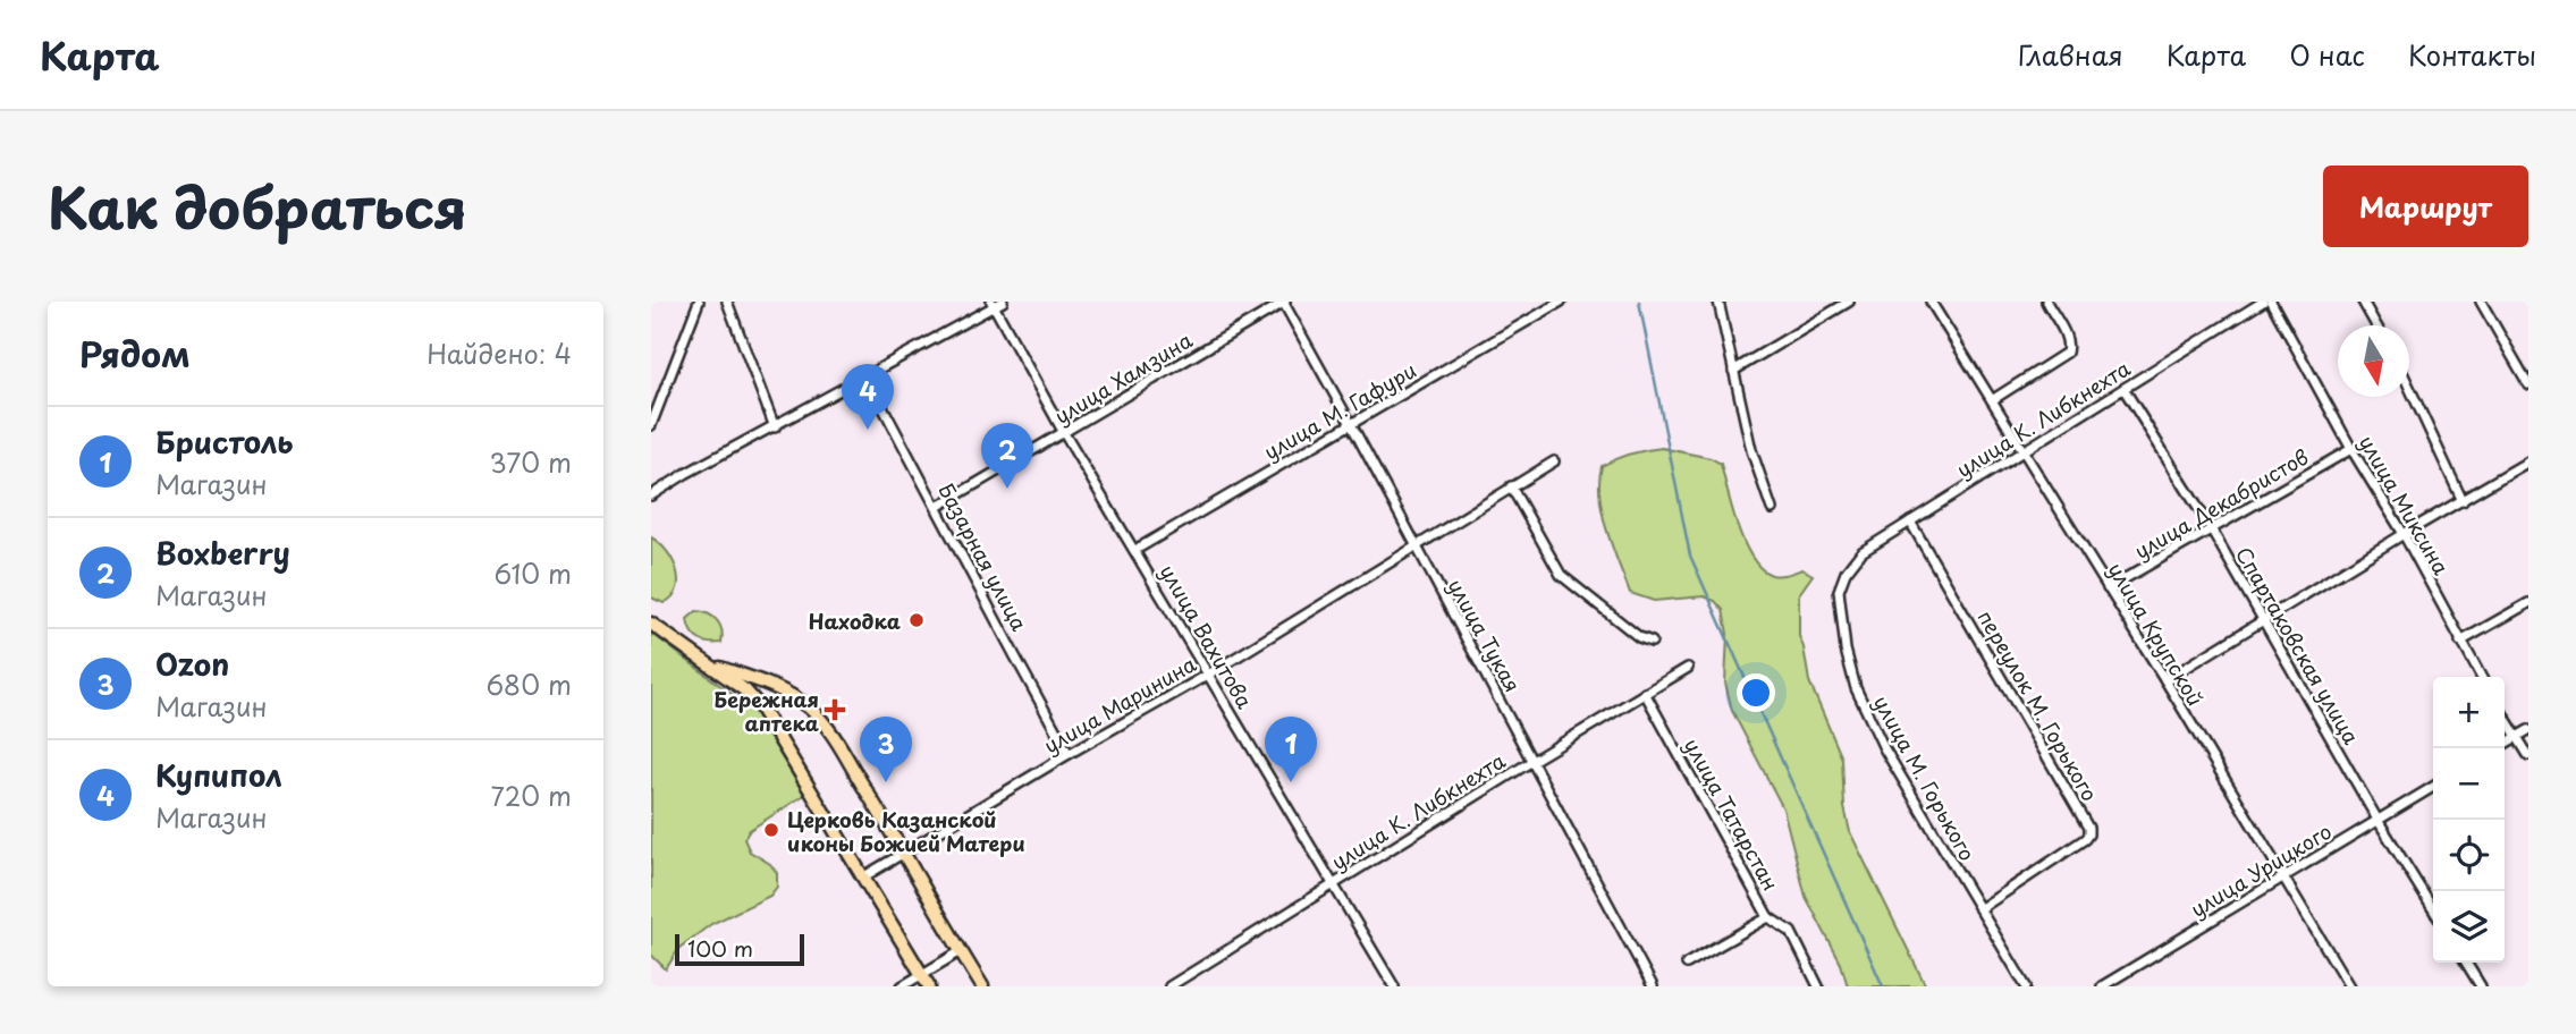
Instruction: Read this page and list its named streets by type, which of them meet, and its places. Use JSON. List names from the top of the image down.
{
  "streets": {
    "street": [
      "улица Хамзина",
      "улица М. Гафури",
      "улица К. Либкнехта",
      "улица Декабристов",
      "улица Миксина",
      "Базарная улица",
      "улица Крупской",
      "улица Тукая",
      "улица Вахитова",
      "Спартаковская улица",
      "улица Маринина",
      "переулок М. Горького",
      "улица М. Горького",
      "улица Татарстан",
      "улица Урицкого"
    ]
  },
  "crossings": [
    ["улица Хамзина", "Базарная улица"],
    ["улица Хамзина", "улица Тукая"],
    ["улица Хамзина", "улица Вахитова"],
    ["улица М. Гафури", "улица Тукая"],
    ["улица М. Гафури", "улица Вахитова"],
    ["улица К. Либкнехта", "улица Крупской"],
    ["улица К. Либкнехта", "улица Тукая"],
    ["улица К. Либкнехта", "улица Вахитова"],
    ["улица К. Либкнехта", "Спартаковская улица"],
    ["улица К. Либкнехта", "переулок М. Горького"],
    ["улица К. Либкнехта", "улица М. Горького"],
    ["улица К. Либкнехта", "улица Татарстан"],
    ["улица Декабристов", "улица Миксина"],
    ["улица Декабристов", "улица Крупской"],
    ["улица Декабристов", "Спартаковская улица"],
    ["Базарная улица", "улица Маринина"],
    ["улица Крупской", "улица Урицкого"],
    ["улица Тукая", "улица Маринина"],
    ["улица Вахитова", "улица Маринина"],
    ["Спартаковская улица", "улица Урицкого"],
    ["переулок М. Горького", "улица М. Горького"]
  ],
  "places": {
    "other": ["Находка", "Церковь Казанской иконы Божией Матери"],
    "health": ["Бережная аптека"]
  },
  "scale_bar": "100 m",
  "north": "bottom",
  "page": {
    "header": "Карта",
    "nav": [
      "Главная",
      "Карта",
      "О нас",
      "Контакты"
    ],
    "title": "Как добраться",
    "buttons": "Маршрут",
    "heading": ["Рядом", "Найдено: 4"],
    "pins": [
      "4",
      "2",
      "1",
      "3"
    ],
    "list": [
      {
        "mark": "1",
        "name": "Бристоль",
        "note": "Магазин",
        "value": "370 m"
      },
      {
        "mark": "2",
        "name": "Boxberry",
        "note": "Магазин",
        "value": "610 m"
      },
      {
        "mark": "3",
        "name": "Ozon",
        "note": "Магазин",
        "value": "680 m"
      },
      {
        "mark": "4",
        "name": "Купипол",
        "note": "Магазин",
        "value": "720 m"
      }
    ],
    "map_buttons": ["+", "−"],
    "scale": "100 m"
  }
}
